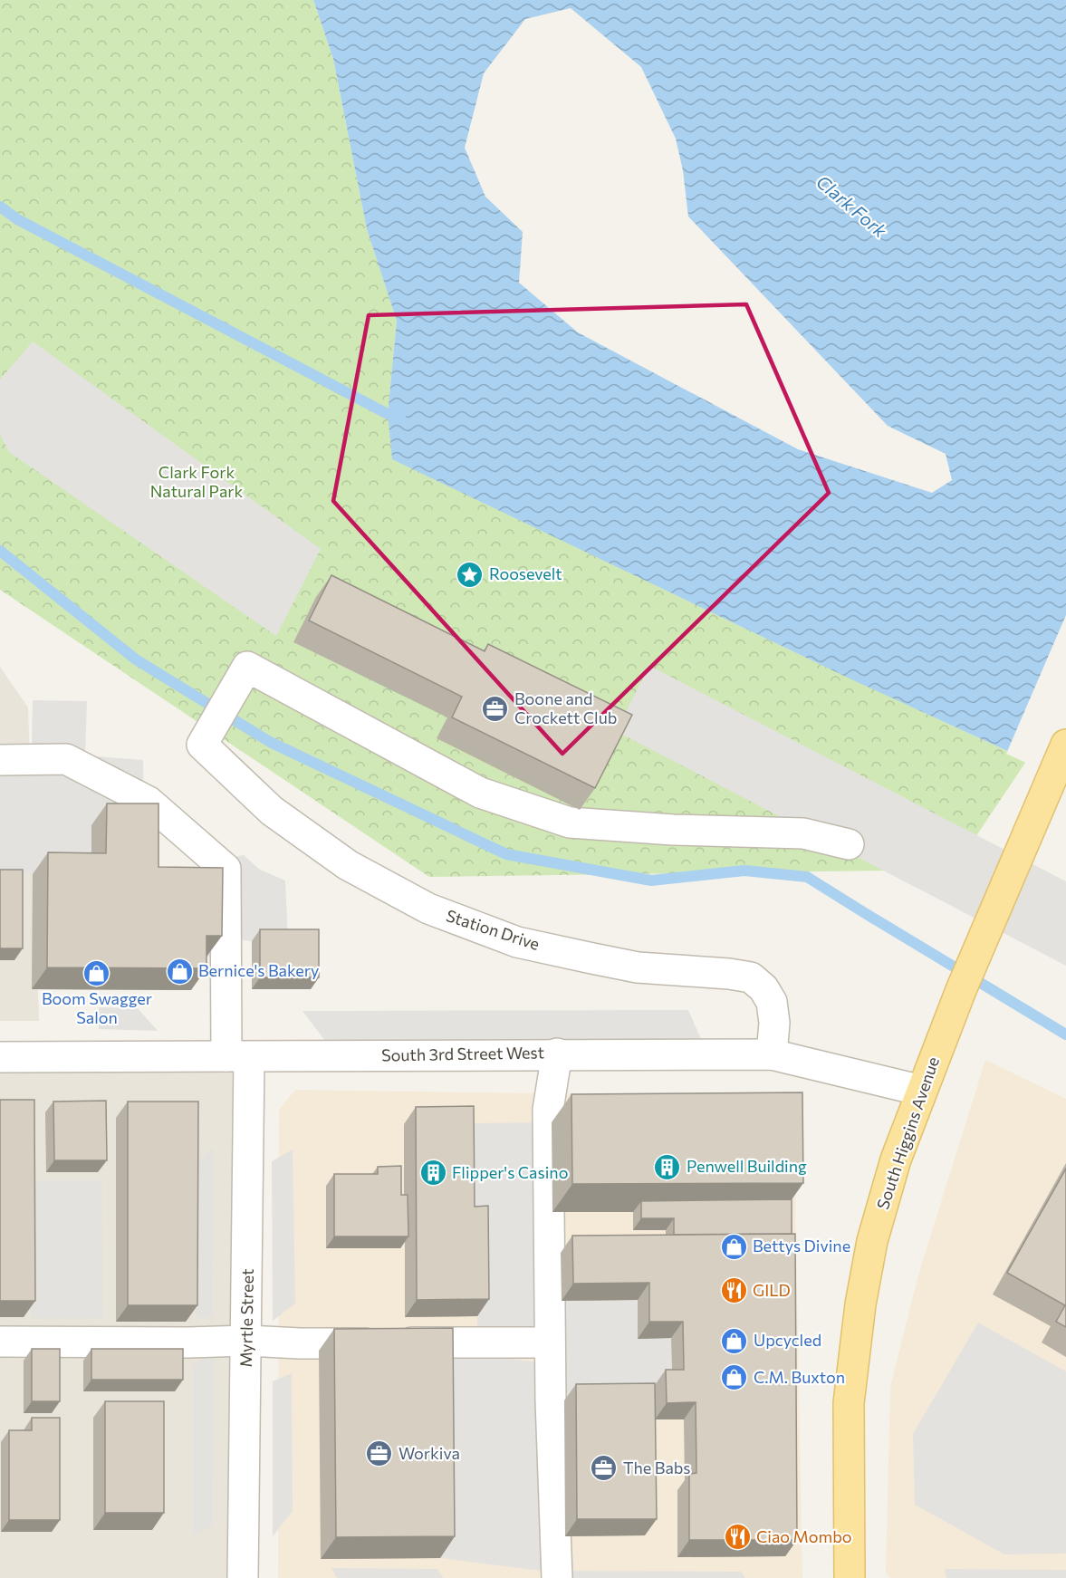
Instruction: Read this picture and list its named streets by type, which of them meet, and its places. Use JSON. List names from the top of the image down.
{
  "streets": {
    "main road": ["South Higgins Avenue"],
    "street": ["Station Drive", "South 3rd Street West", "Myrtle Street"]
  },
  "crossings": [
    ["Station Drive", "South 3rd Street West"],
    ["South 3rd Street West", "South Higgins Avenue"],
    ["South 3rd Street West", "Myrtle Street"]
  ],
  "water": ["Clark Fork"],
  "parks": ["Clark Fork Natural Park"],
  "places": {
    "place": ["Roosevelt"],
    "office": ["Boone and Crockett Club", "Workiva", "The Babs"],
    "shop": [
      "Bernice's Bakery",
      "Boom Swagger Salon",
      "Bettys Divine",
      "Upcycled",
      "C.M. Buxton"
    ],
    "building": ["Penwell Building", "Flipper's Casino"],
    "restaurant": ["GILD", "Ciao Mombo"]
  }
}
